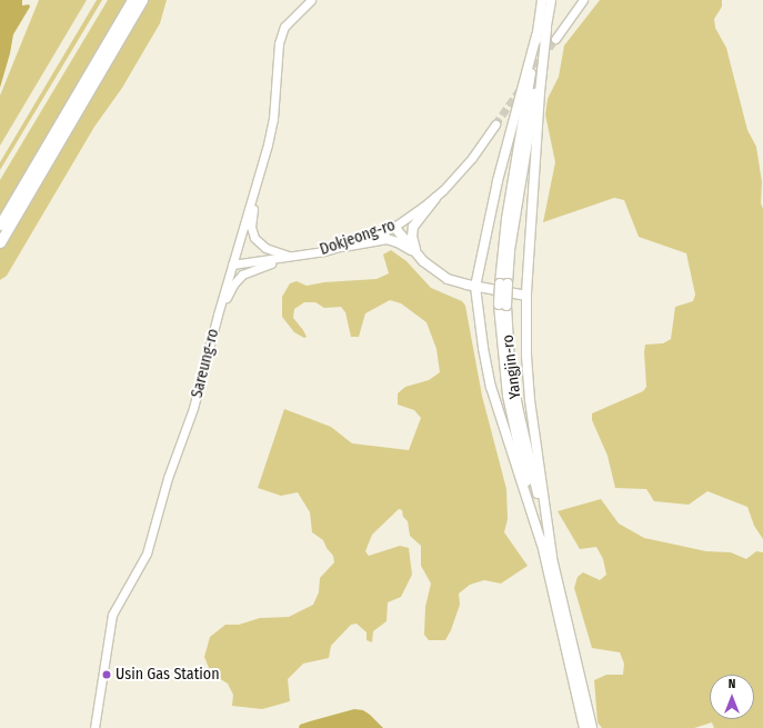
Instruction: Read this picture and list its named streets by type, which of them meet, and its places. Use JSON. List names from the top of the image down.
{
  "streets": {
    "main road": ["Yangjin-ro"],
    "street": ["Dokjeong-ro", "Sareung-ro"]
  },
  "crossings": [
    ["Dokjeong-ro", "Sareung-ro"]
  ],
  "places": ["Usin Gas Station"],
  "north": "top"
}
